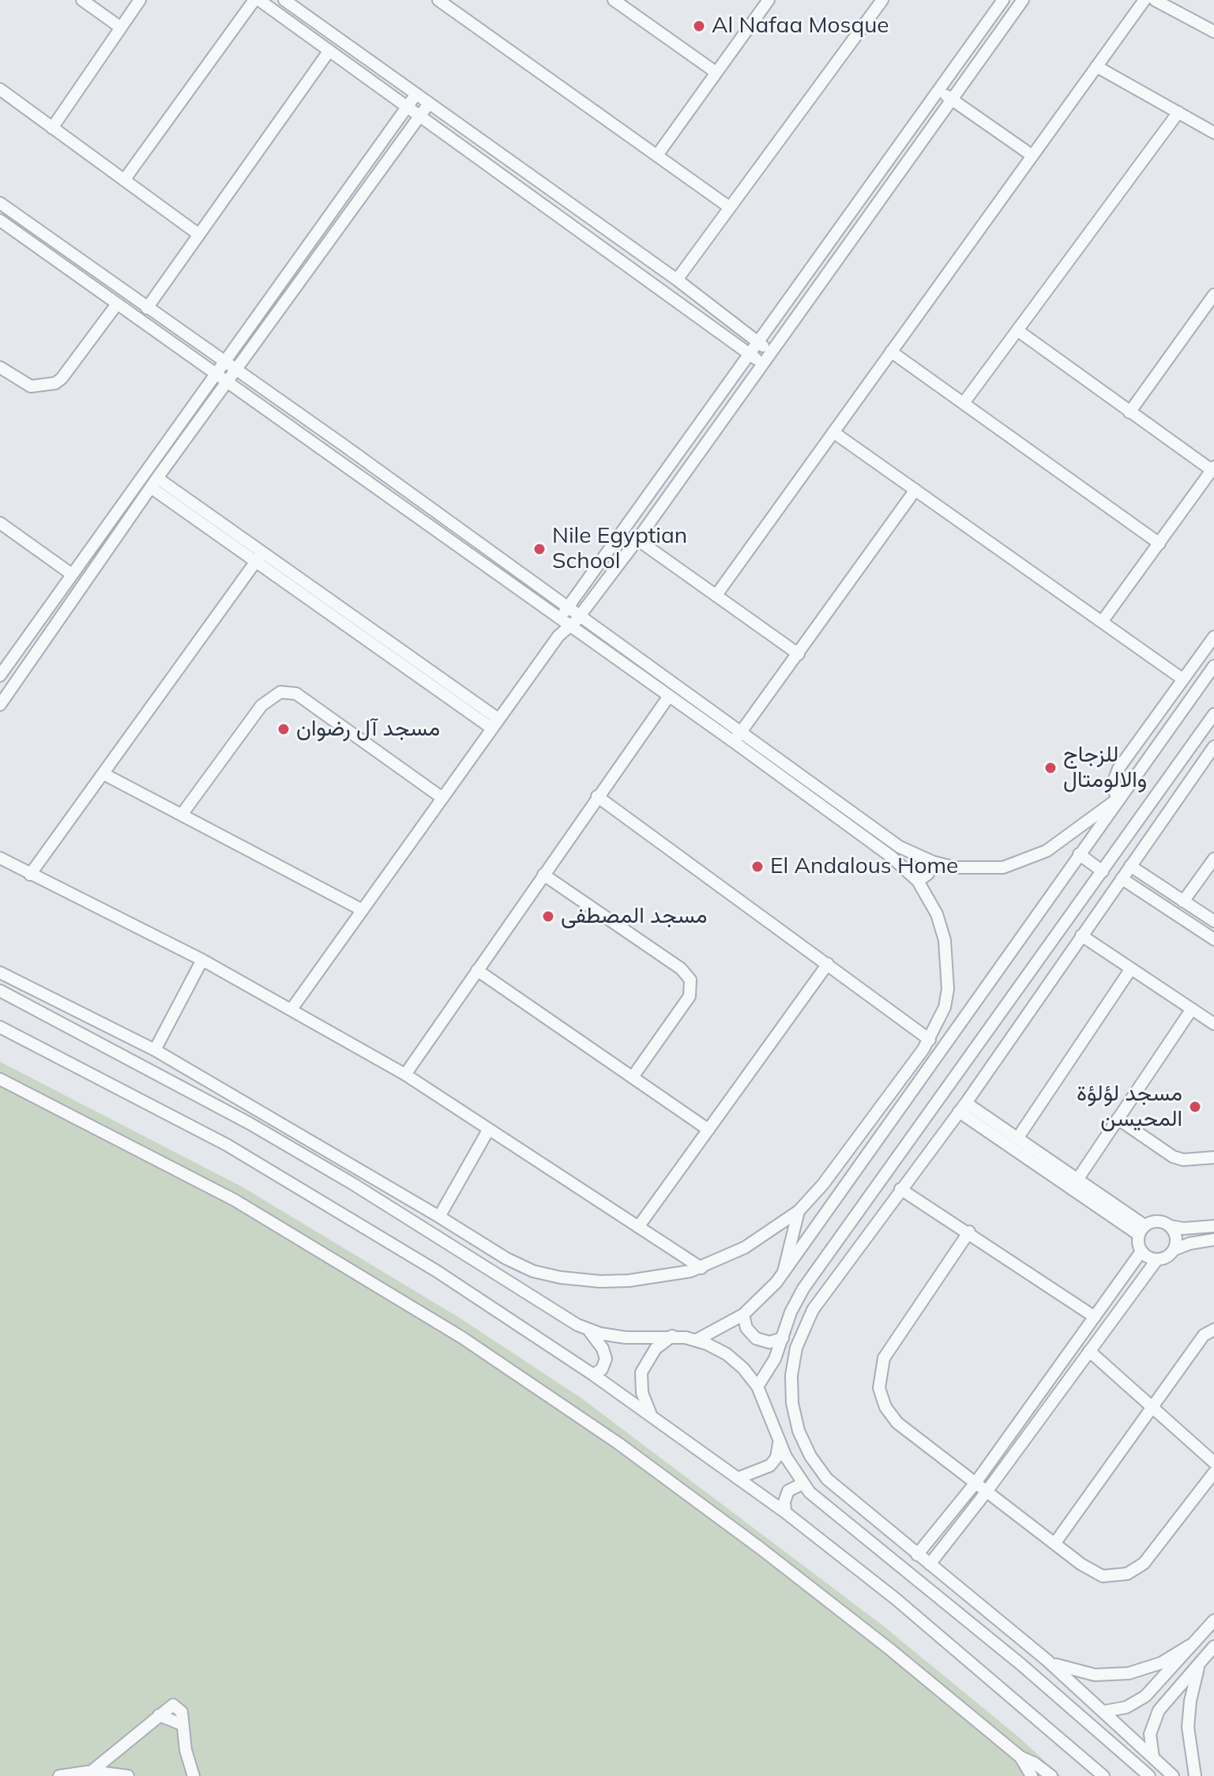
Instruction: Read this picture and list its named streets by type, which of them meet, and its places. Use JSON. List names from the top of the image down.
{
  "places": [
    "Al Nafaa Mosque",
    "Nile Egyptian School",
    "مسجد آل رضوان",
    "للزجاج والالومتال",
    "El Andalous Home",
    "مسجد المصطفى",
    "مسجد لؤلؤة المحيسن"
  ]
}
